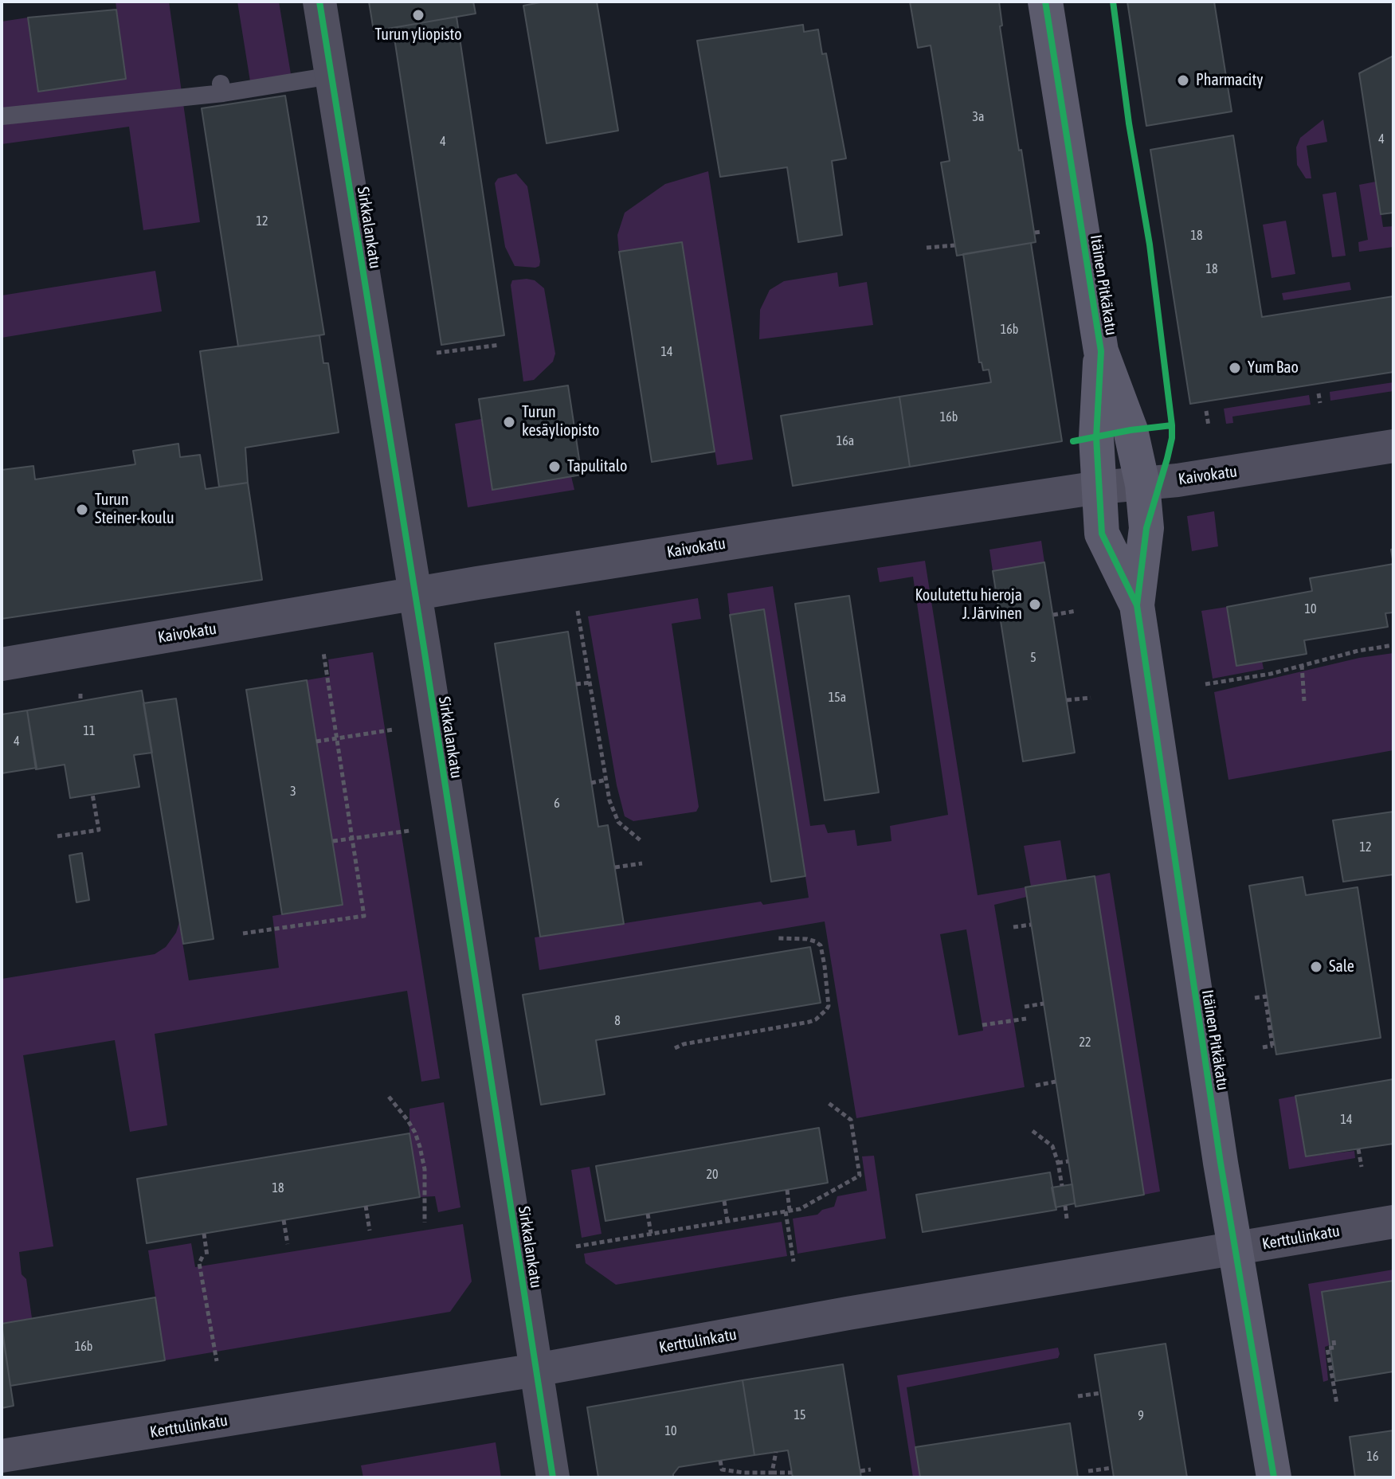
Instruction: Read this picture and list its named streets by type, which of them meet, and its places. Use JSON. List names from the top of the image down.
{
  "streets": {
    "main road": ["Itäinen Pitkäkatu"],
    "street": ["Sirkkalankatu", "Kaivokatu", "Kerttulinkatu"]
  },
  "crossings": [
    ["Sirkkalankatu", "Kaivokatu"],
    ["Sirkkalankatu", "Kerttulinkatu"],
    ["Itäinen Pitkäkatu", "Kaivokatu"],
    ["Itäinen Pitkäkatu", "Kerttulinkatu"]
  ],
  "places": [
    "Turun yliopisto",
    "Pharmacity",
    "Yum Bao",
    "Turun kesäyliopisto",
    "Tapulitalo",
    "Turun Steiner-koulu",
    "Koulutettu hieroja J. Järvinen",
    "Sale"
  ],
  "house_numbers": [
    "3a",
    "4",
    "4",
    "12",
    "18",
    "18",
    "16b",
    "14",
    "16b",
    "16a",
    "10",
    "5",
    "15a",
    "11",
    "4",
    "3",
    "6",
    "12",
    "8",
    "22",
    "14",
    "20",
    "18",
    "16b",
    "15",
    "9",
    "10",
    "16"
  ]
}
